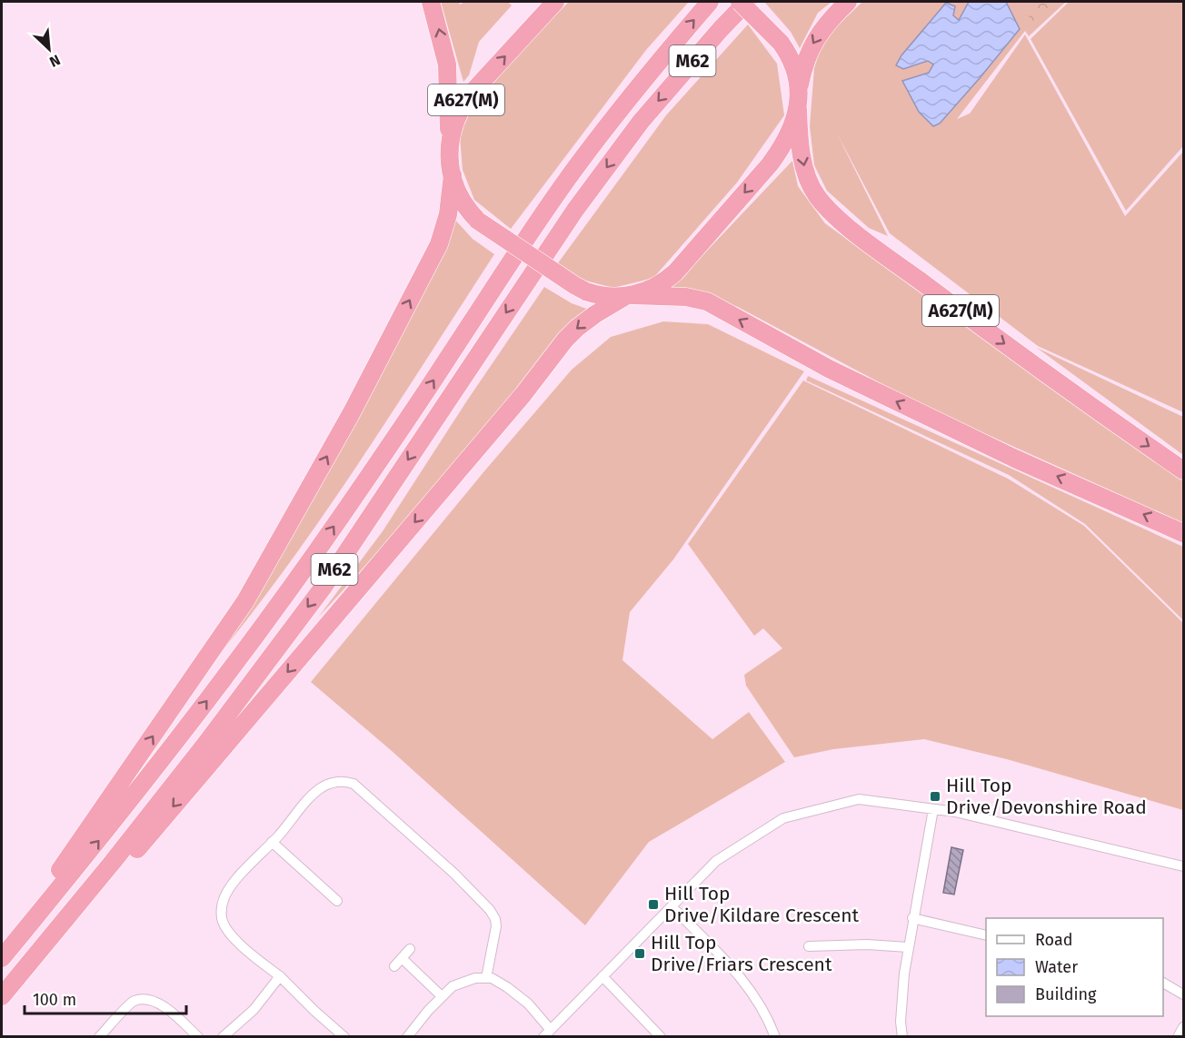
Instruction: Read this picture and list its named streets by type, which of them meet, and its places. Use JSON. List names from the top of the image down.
{
  "streets": {
    "highway": ["M62", "A627(M)"]
  },
  "crossings": [
    ["M62", "A627(M)"]
  ],
  "places": {
    "transit": ["Hill Top Drive/Devonshire Road", "Hill Top Drive/Kildare Crescent", "Hill Top Drive/Friars Crescent"]
  },
  "legend": ["Road", "Water", "Building"],
  "scale_bar": "100 m",
  "north": "bottom right"
}
